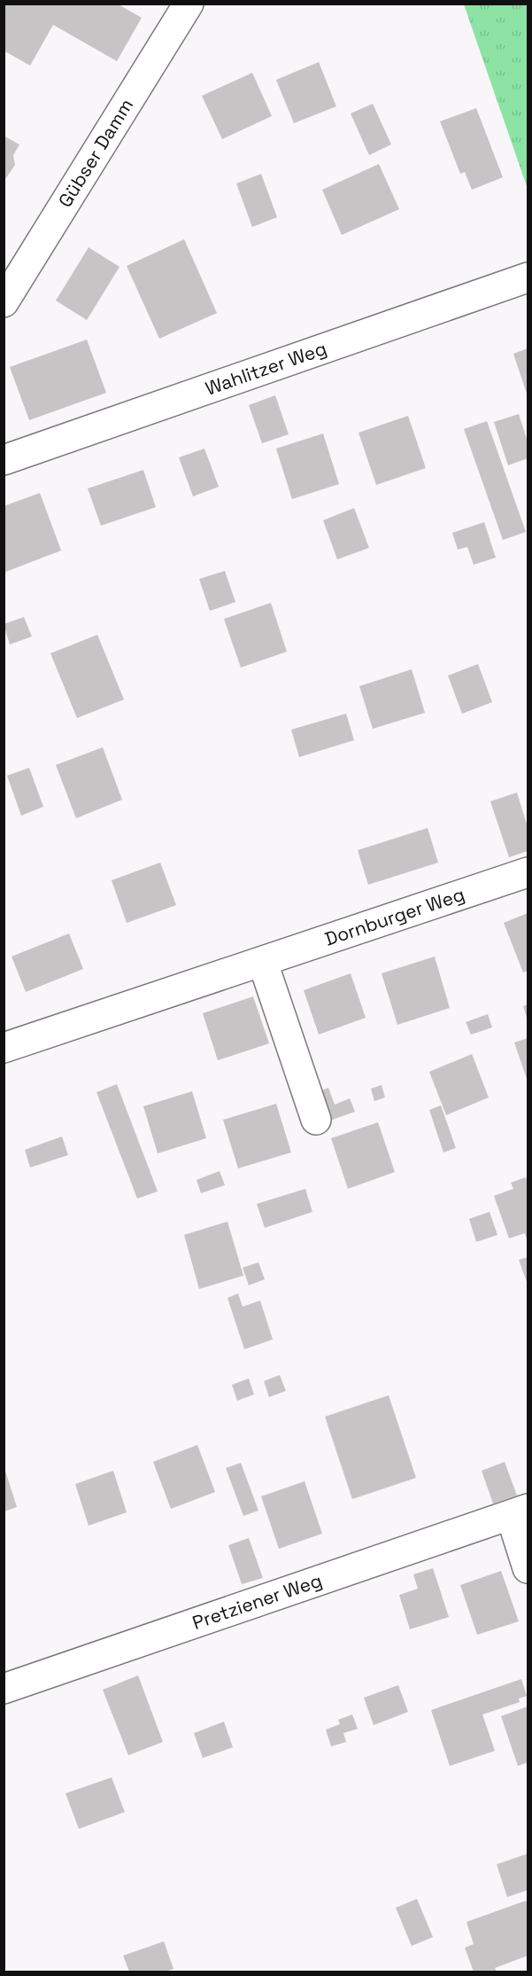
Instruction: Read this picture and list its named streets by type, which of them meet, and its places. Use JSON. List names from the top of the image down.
{
  "streets": {
    "street": [
      "Gübser Damm",
      "Wahlitzer Weg",
      "Dornburger Weg",
      "Pretziener Weg"
    ]
  }
}
